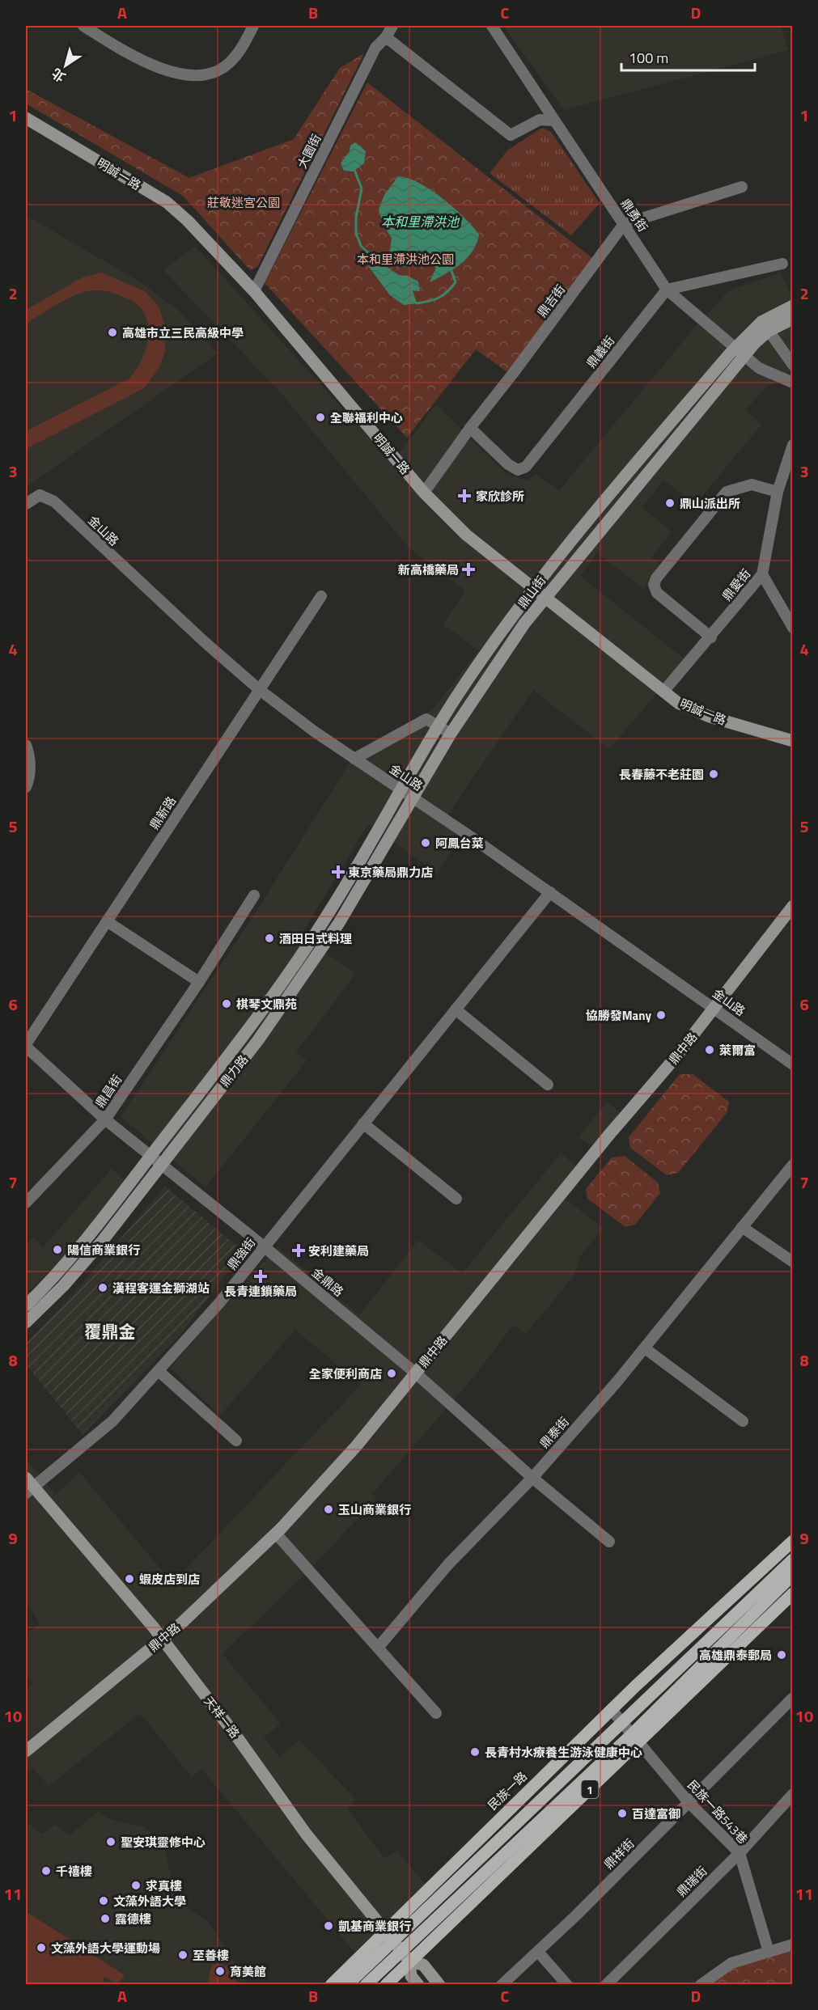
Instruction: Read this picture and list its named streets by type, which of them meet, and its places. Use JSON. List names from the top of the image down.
{
  "streets": {
    "main road": ["1", "民族一路"],
    "street": [
      "大園街",
      "明誠一路",
      "鼎勇街",
      "鼎吉街",
      "鼎義街",
      "金山路",
      "鼎愛街",
      "鼎山街",
      "鼎新路",
      "鼎中路",
      "鼎力路",
      "鼎昌街",
      "鼎強街",
      "金鼎路",
      "鼎泰街",
      "天祥一路",
      "民族一路543巷",
      "鼎祥街",
      "鼎瑞街"
    ]
  },
  "crossings": [
    ["大園街", "明誠一路"],
    ["明誠一路", "鼎吉街"],
    ["明誠一路", "鼎愛街"],
    ["明誠一路", "鼎山街"],
    ["鼎勇街", "鼎吉街"],
    ["鼎勇街", "鼎義街"],
    ["鼎勇街", "鼎山街"],
    ["鼎吉街", "鼎義街"],
    ["金山路", "鼎山街"],
    ["金山路", "鼎新路"],
    ["金山路", "鼎中路"],
    ["金山路", "鼎力路"],
    ["金山路", "鼎強街"],
    ["鼎山街", "鼎力路"],
    ["鼎新路", "金鼎路"],
    ["鼎中路", "金鼎路"],
    ["鼎中路", "天祥一路"],
    ["鼎力路", "金鼎路"],
    ["鼎昌街", "金鼎路"],
    ["鼎強街", "金鼎路"],
    ["鼎強街", "天祥一路"],
    ["金鼎路", "鼎泰街"],
    ["天祥一路", "1"],
    ["天祥一路", "民族一路"],
    ["1", "民族一路543巷"],
    ["民族一路", "民族一路543巷"],
    ["民族一路543巷", "鼎祥街"],
    ["民族一路543巷", "鼎瑞街"]
  ],
  "districts": ["覆鼎金"],
  "water": ["本和里滯洪池"],
  "parks": ["莊敬迷宮公園", "本和里滯洪池公園"],
  "places": {
    "other": [
      "高雄市立三民高級中學",
      "全聯福利中心",
      "鼎山派出所",
      "長春藤不老莊園",
      "阿鳳台菜",
      "酒田日式料理",
      "棋琴文鼎苑",
      "協勝發Many",
      "萊爾富",
      "陽信商業銀行",
      "漢程客運金獅湖站",
      "全家便利商店",
      "玉山商業銀行",
      "蝦皮店到店",
      "高雄鼎泰郵局",
      "長青村水療養生游泳健康中心",
      "百達富御",
      "聖安琪靈修中心",
      "千禧樓",
      "求真樓",
      "文藻外語大學",
      "露德樓",
      "凱基商業銀行",
      "文藻外語大學運動場",
      "至善樓",
      "育美館"
    ],
    "health": [
      "家欣診所",
      "新高橋藥局",
      "東京藥局鼎力店",
      "安利建藥局",
      "長青連鎖藥局"
    ]
  },
  "scale_bar": "100 m",
  "north": "bottom left",
  "grid": {
    "columns": [
      "A",
      "B",
      "C",
      "D"
    ],
    "rows": [
      "1",
      "2",
      "3",
      "4",
      "5",
      "6",
      "7",
      "8",
      "9",
      "10",
      "11"
    ]
  }
}
